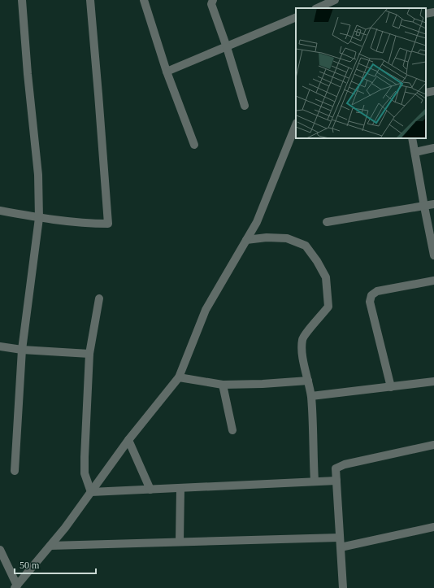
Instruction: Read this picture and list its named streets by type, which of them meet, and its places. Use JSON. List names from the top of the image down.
{
  "scale_bar": "50 m"
}
